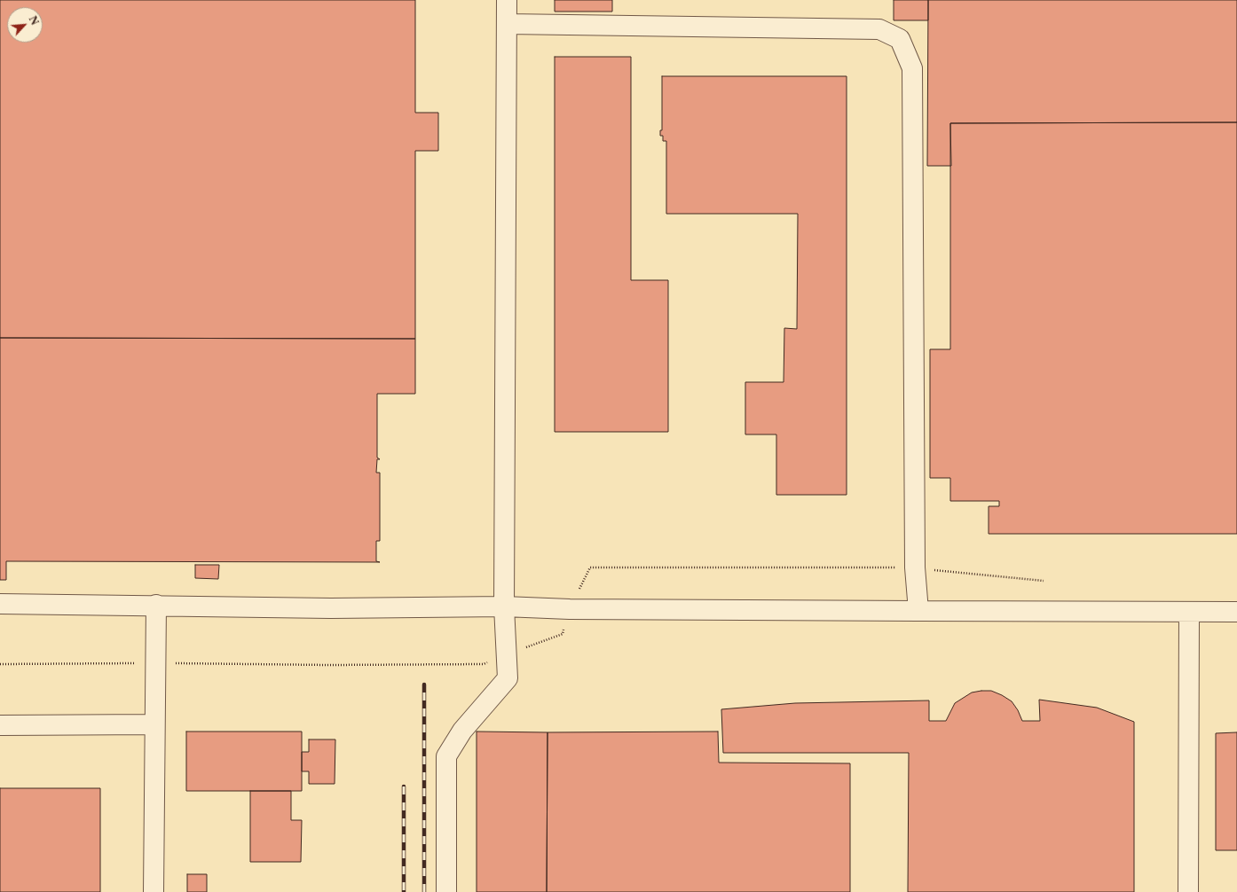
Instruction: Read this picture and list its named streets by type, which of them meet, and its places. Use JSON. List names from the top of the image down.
{
  "north": "top right"
}
